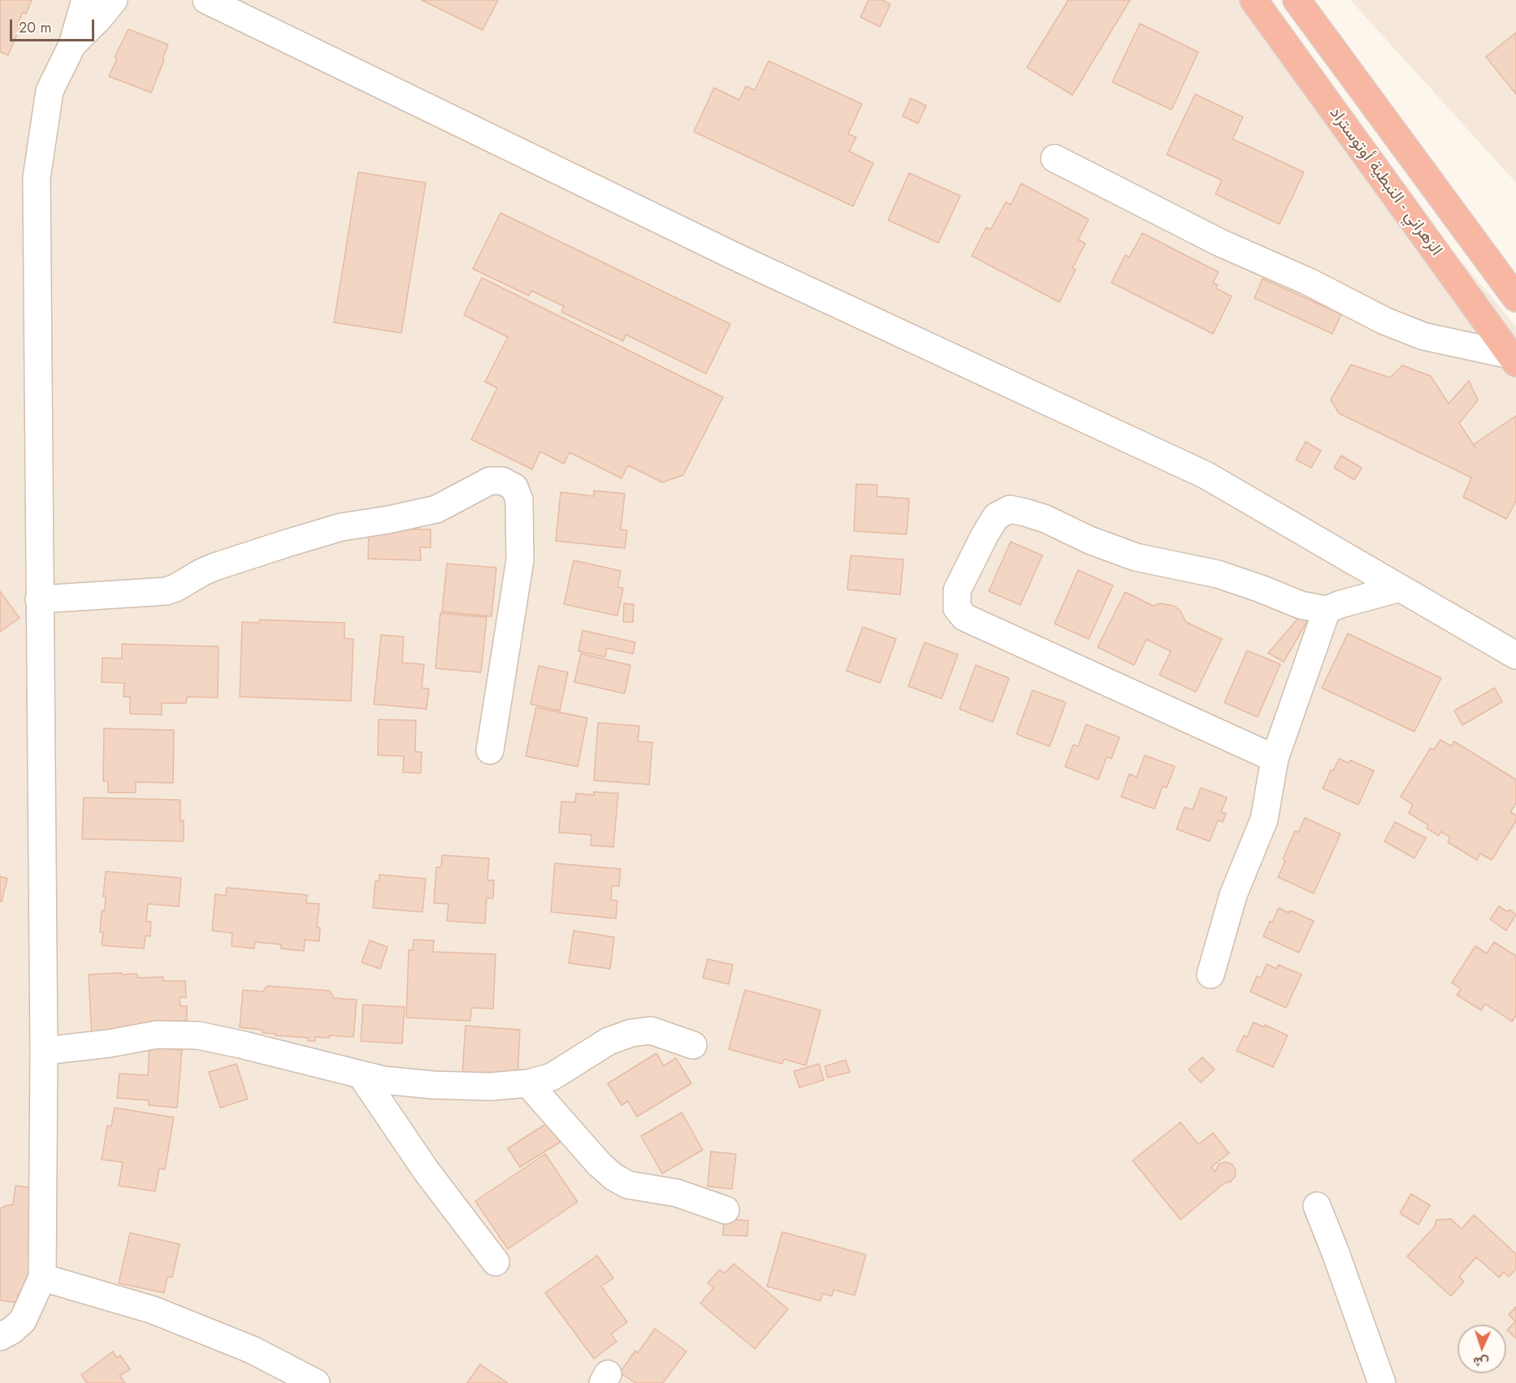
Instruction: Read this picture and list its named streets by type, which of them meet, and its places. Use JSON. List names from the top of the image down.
{
  "streets": {
    "highway": ["الزهراني - النبطية أوتوستراد"]
  },
  "scale_bar": "20 m",
  "north": "bottom"
}
